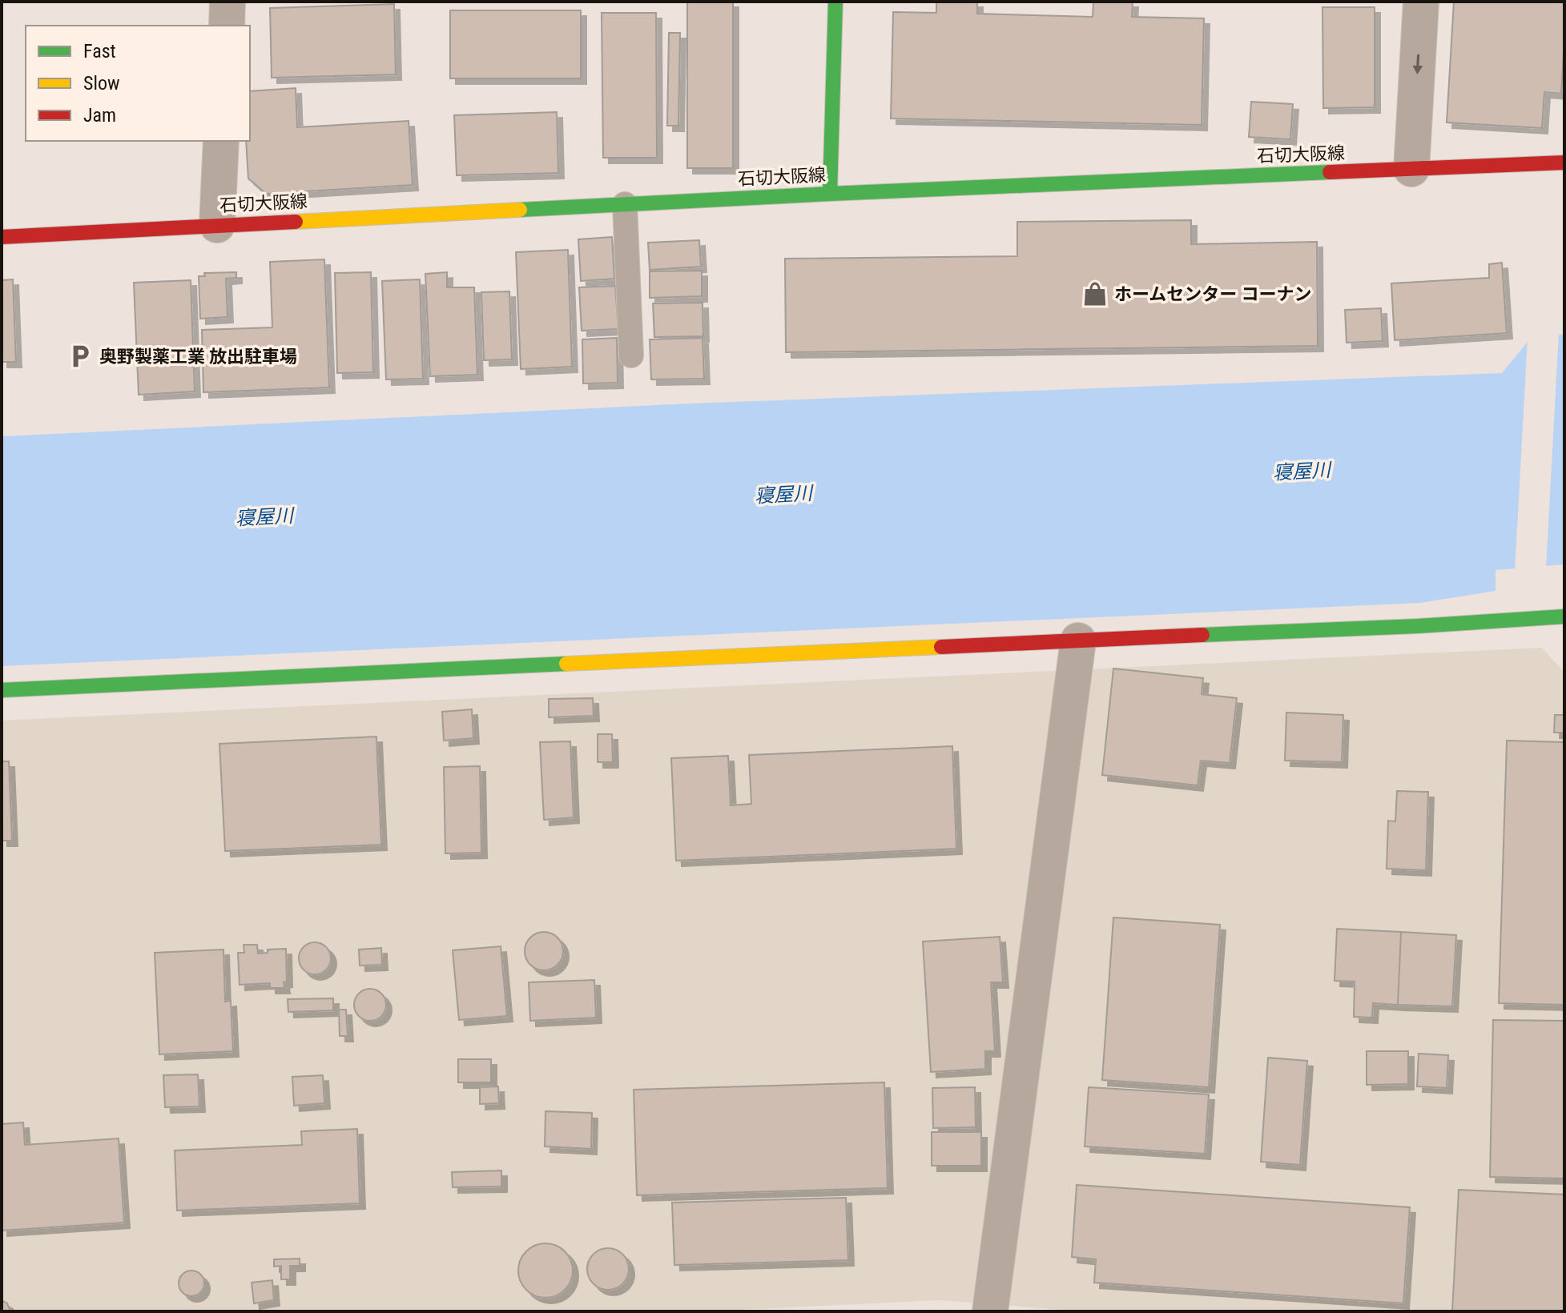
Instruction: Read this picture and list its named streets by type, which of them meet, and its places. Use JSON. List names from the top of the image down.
{
  "streets": {
    "street": ["石切大阪線"]
  },
  "water": ["寝屋川"],
  "places": {
    "shop": ["ホームセンター コーナン"],
    "parking": ["奥野製薬工業 放出駐車場"]
  },
  "legend": ["Fast", "Slow", "Jam"]
}
